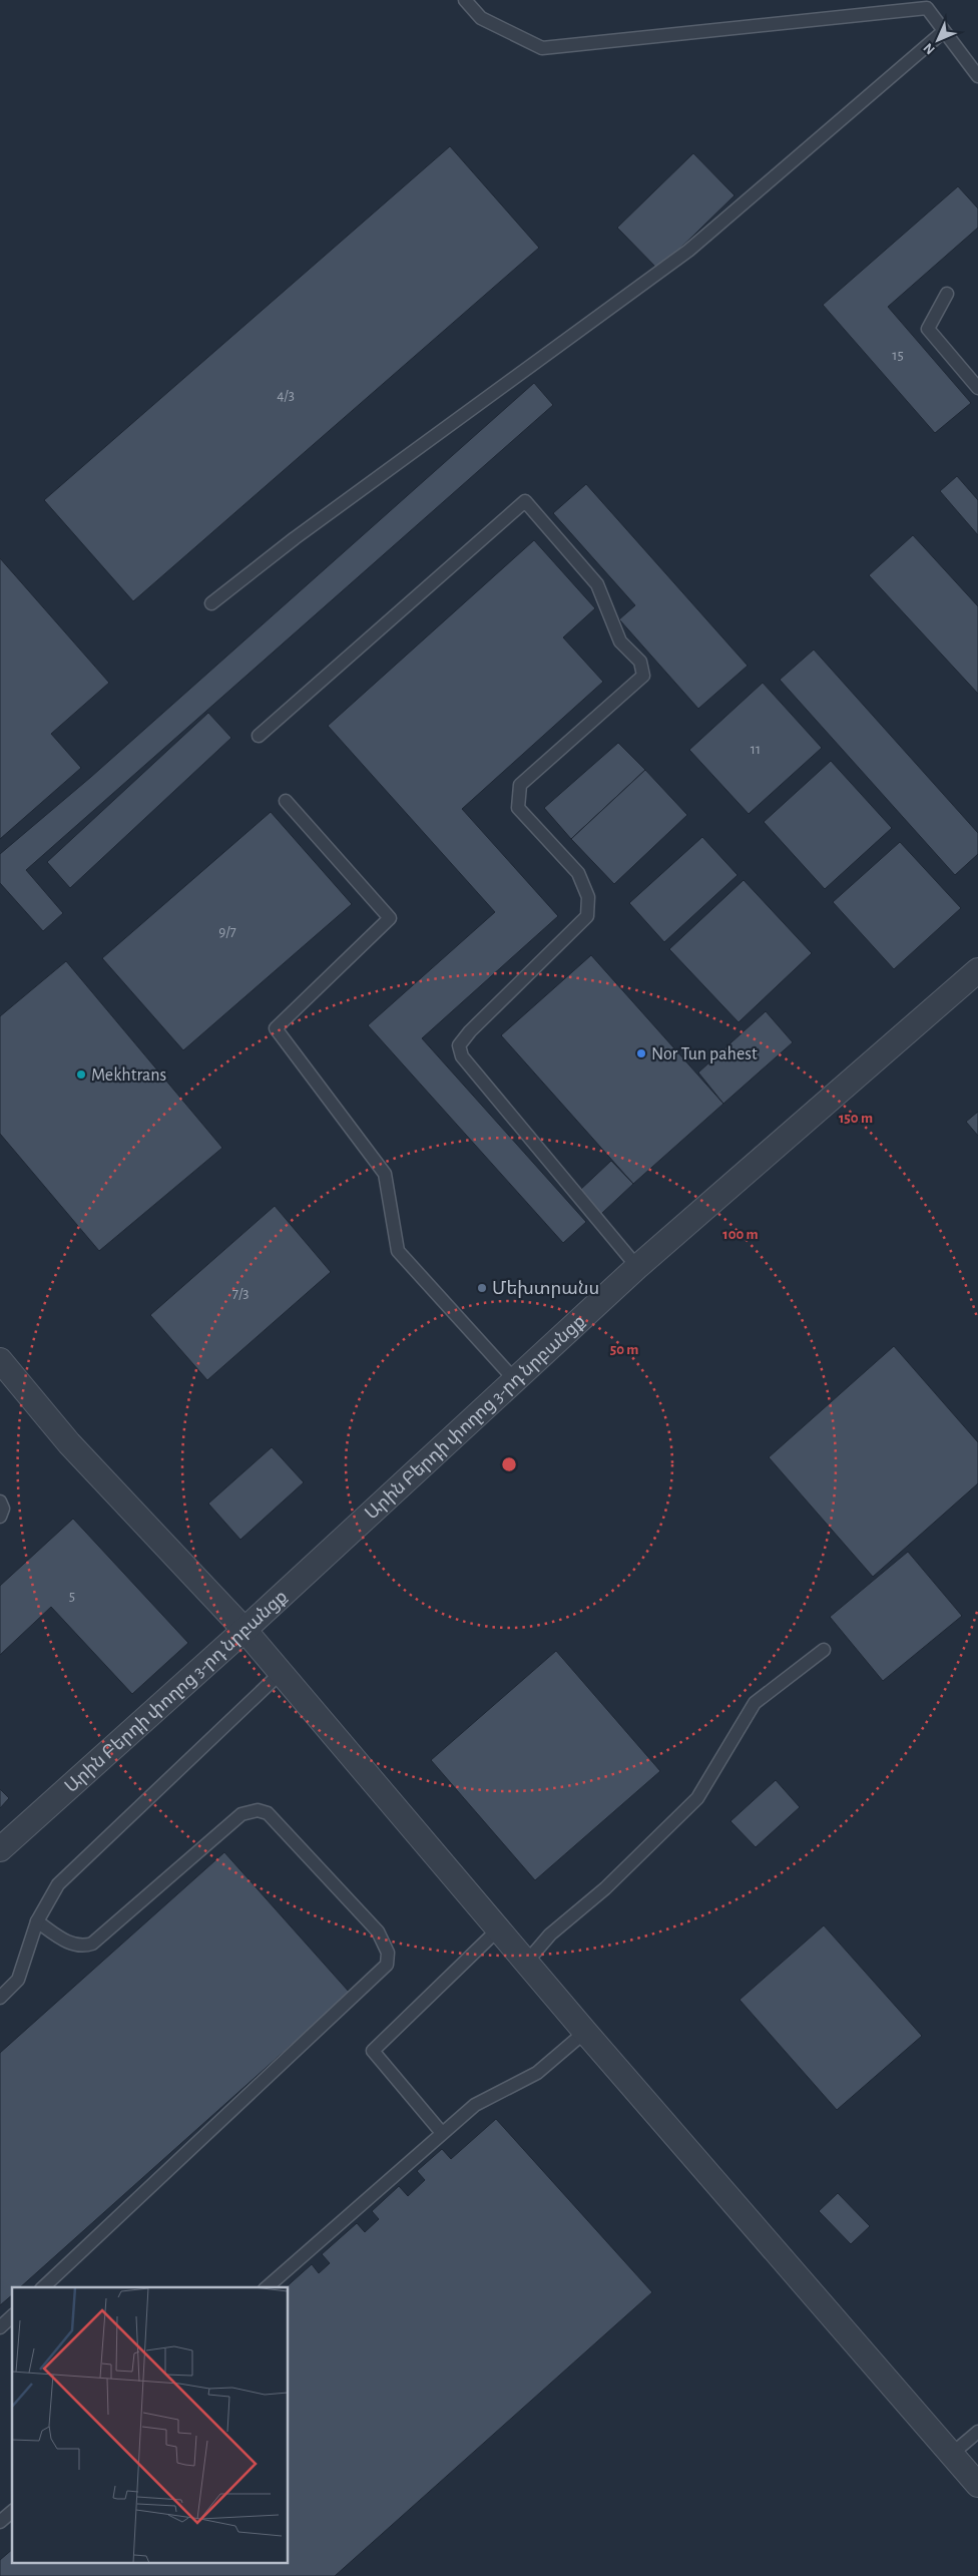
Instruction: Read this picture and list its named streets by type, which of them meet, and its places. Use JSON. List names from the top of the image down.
{
  "streets": {
    "street": ["Արին Բերդի փողոց 3-րդ նրբանցք"]
  },
  "places": ["Nor Tun pahest", "Mekhtrans", "Մեխտրանս"],
  "house_numbers": [
    "15",
    "4/3",
    "11",
    "9/7",
    "7/3",
    "5"
  ],
  "north": "bottom left",
  "rings": ["150 m", "100 m", "50 m"]
}
